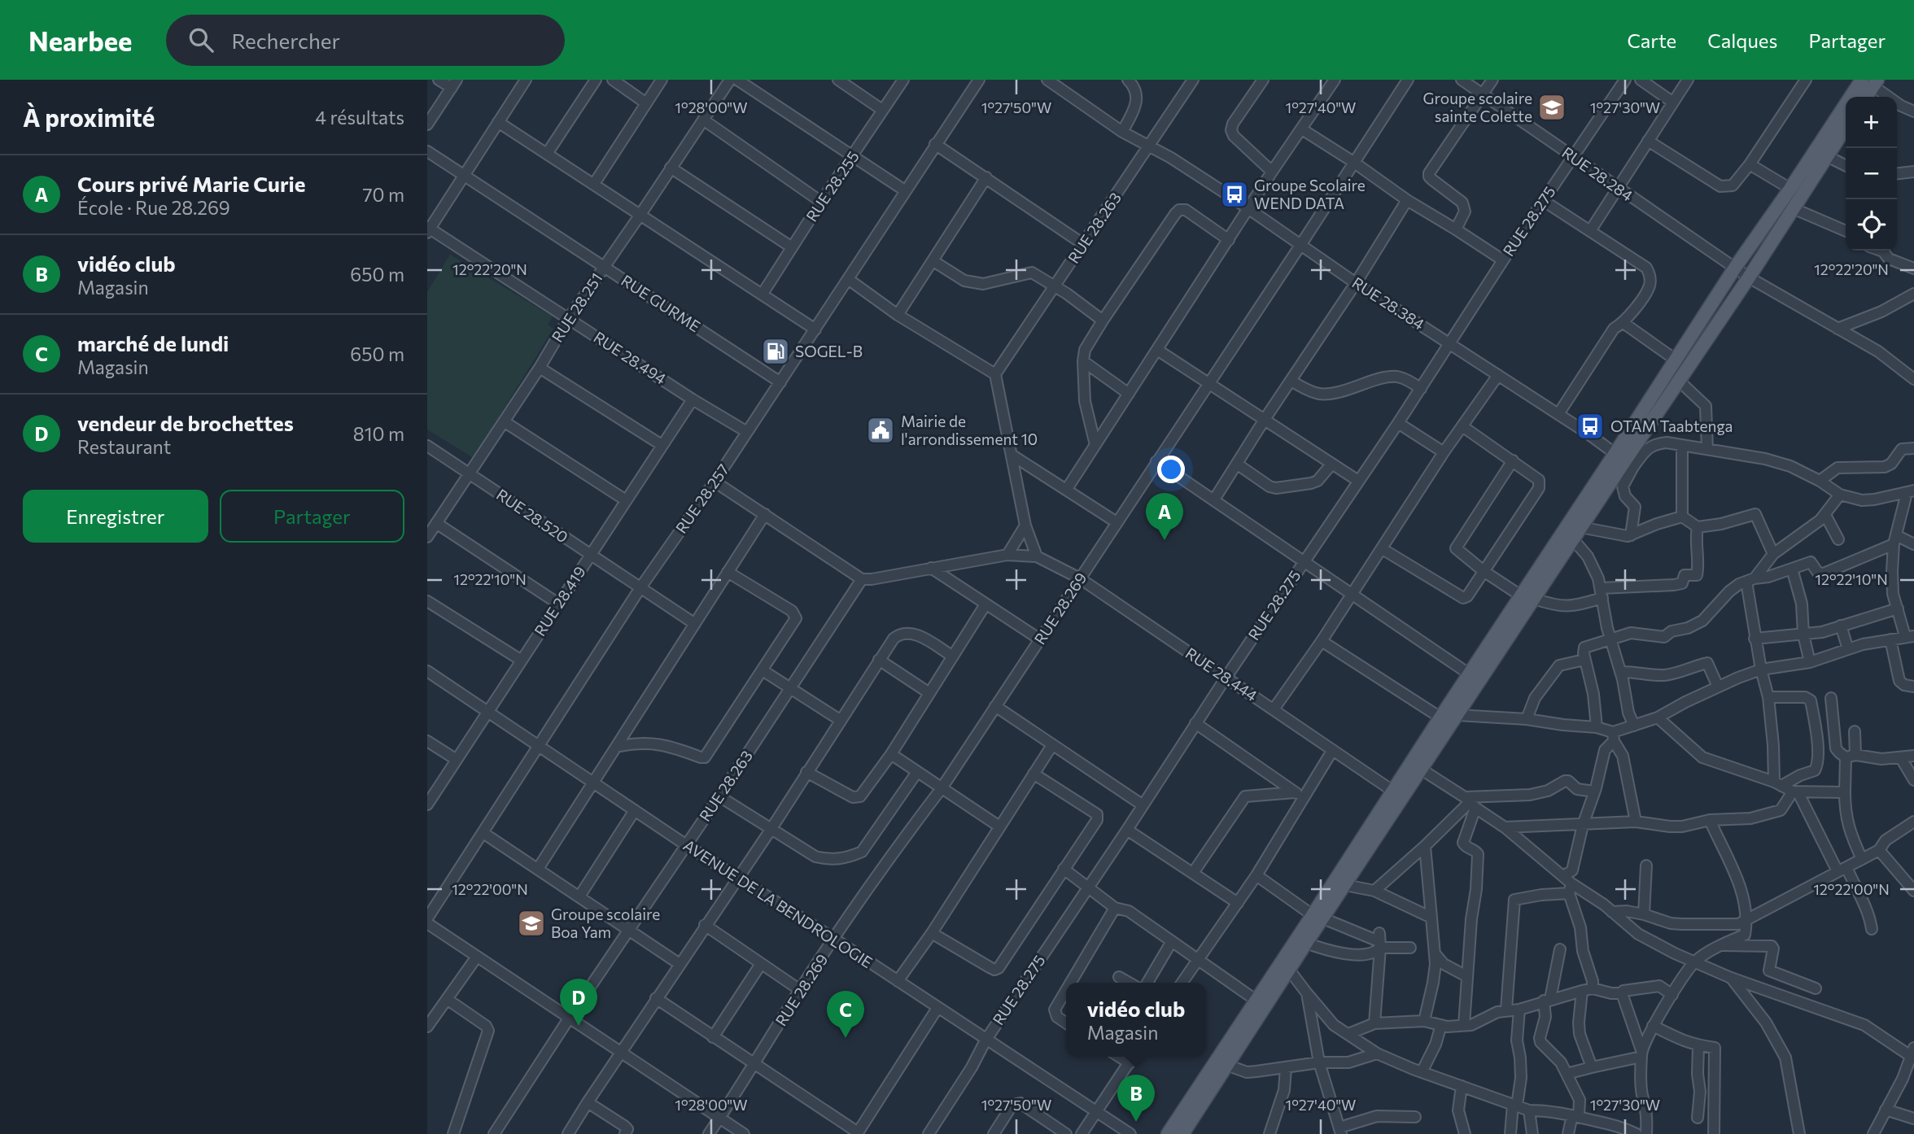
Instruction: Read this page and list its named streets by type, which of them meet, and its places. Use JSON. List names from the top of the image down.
{
  "streets": {
    "street": [
      "RUE 28.284",
      "RUE 28.255",
      "RUE 28.275",
      "RUE 28.263",
      "RUE GURME",
      "RUE 28.384",
      "RUE 28.251",
      "RUE 28.494",
      "RUE 28.257",
      "RUE 28.520",
      "RUE 28.419",
      "RUE 28.269",
      "RUE 28.444",
      "AVENUE DE LA BENDROLOGIE"
    ]
  },
  "crossings": [
    ["RUE 28.284", "RUE 28.275"],
    ["RUE 28.275", "RUE 28.384"],
    ["RUE 28.275", "RUE 28.444"],
    ["RUE 28.275", "AVENUE DE LA BENDROLOGIE"],
    ["RUE 28.263", "RUE 28.384"],
    ["RUE 28.263", "AVENUE DE LA BENDROLOGIE"],
    ["RUE GURME", "RUE 28.251"],
    ["RUE GURME", "RUE 28.257"],
    ["RUE 28.384", "RUE 28.269"],
    ["RUE 28.251", "RUE 28.494"],
    ["RUE 28.251", "RUE 28.520"],
    ["RUE 28.494", "RUE 28.257"],
    ["RUE 28.494", "RUE 28.419"],
    ["RUE 28.257", "RUE 28.520"],
    ["RUE 28.257", "AVENUE DE LA BENDROLOGIE"],
    ["RUE 28.520", "RUE 28.419"],
    ["RUE 28.419", "AVENUE DE LA BENDROLOGIE"],
    ["RUE 28.269", "RUE 28.444"],
    ["RUE 28.269", "AVENUE DE LA BENDROLOGIE"]
  ],
  "places": {
    "school or university": ["Groupe scolaire sainte Colette", "Groupe scolaire Boa Yam"],
    "bus stop": ["Groupe Scolaire WEND DATA", "OTAM Taabtenga"],
    "fuel station": ["SOGEL-B"],
    "public building": ["Mairie de l'arrondissement 10"]
  },
  "page": {
    "header": "Nearbee",
    "search": "Rechercher",
    "nav": ["Carte", "Calques", "Partager"],
    "heading": ["À proximité", "4 résultats"],
    "map_buttons": ["+", "−"],
    "list": [
      {
        "mark": "A",
        "name": "Cours privé Marie Curie",
        "note": "École · Rue 28.269",
        "value": "70 m"
      },
      {
        "mark": "B",
        "name": "vidéo club",
        "note": "Magasin",
        "value": "650 m"
      },
      {
        "mark": "C",
        "name": "marché de lundi",
        "note": "Magasin",
        "value": "650 m"
      },
      {
        "mark": "D",
        "name": "vendeur de brochettes",
        "note": "Restaurant",
        "value": "810 m"
      }
    ],
    "buttons": ["Enregistrer", "Partager"],
    "pins": [
      "A",
      "D",
      "C",
      "B"
    ],
    "popup": ["vidéo club", "Magasin"]
  },
  "coordinates": [
    "1°28'00\"W",
    "1°27'50\"W",
    "1°27'40\"W",
    "1°27'30\"W",
    "12°22'20\"N",
    "12°22'10\"N",
    "12°22'00\"N"
  ]
}
